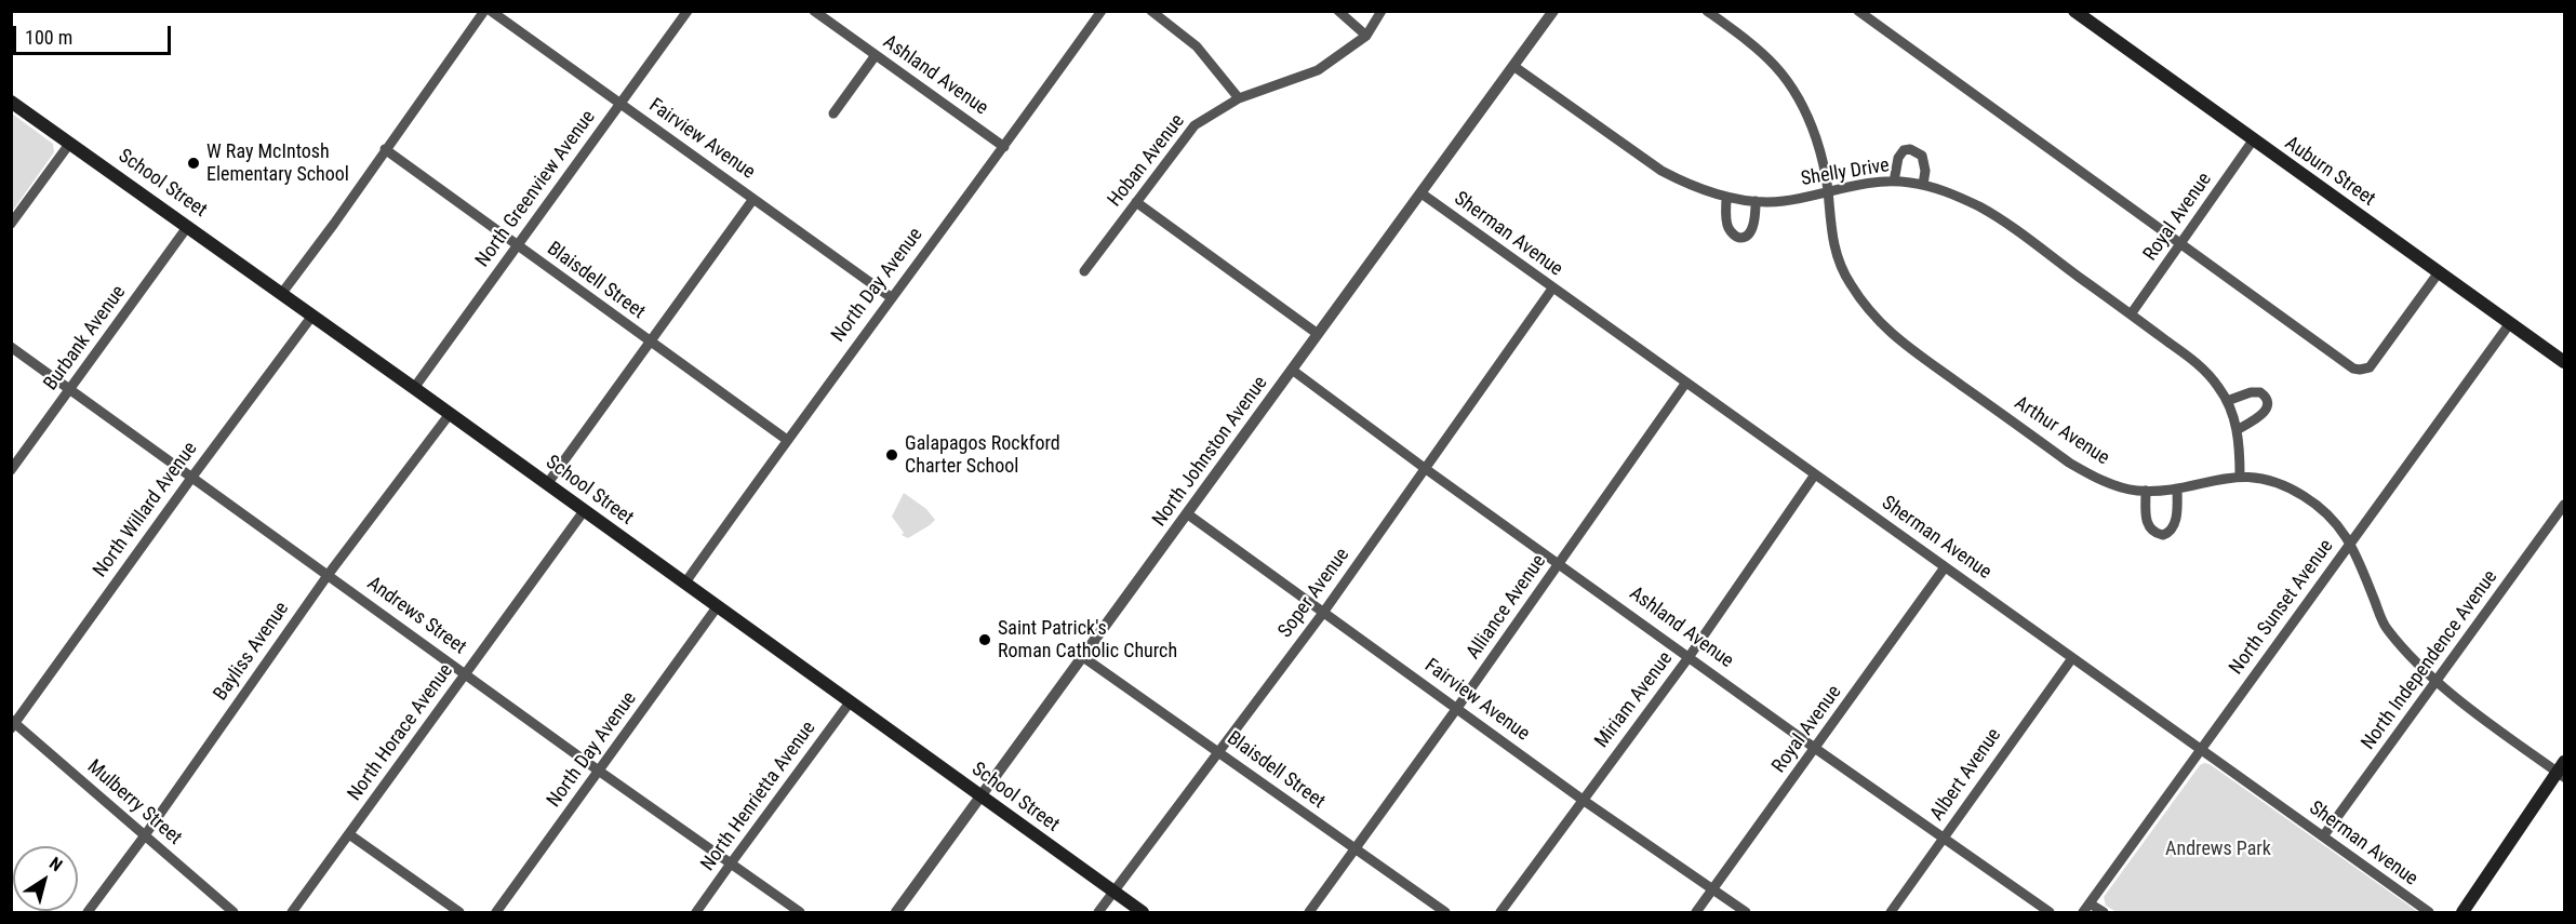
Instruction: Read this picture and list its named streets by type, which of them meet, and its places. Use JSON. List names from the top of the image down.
{
  "streets": {
    "main road": ["Auburn Street", "School Street"],
    "street": [
      "Ashland Avenue",
      "Fairview Avenue",
      "Hoban Avenue",
      "Shelly Drive",
      "North Greenview Avenue",
      "Royal Avenue",
      "Sherman Avenue",
      "Blaisdell Street",
      "North Day Avenue",
      "Burbank Avenue",
      "Arthur Avenue",
      "North Johnston Avenue",
      "North Willard Avenue",
      "Soper Avenue",
      "Alliance Avenue",
      "North Sunset Avenue",
      "Andrews Street",
      "Bayliss Avenue",
      "North Independence Avenue",
      "Miriam Avenue",
      "North Horace Avenue",
      "Albert Avenue",
      "North Henrietta Avenue",
      "Mulberry Street"
    ]
  },
  "crossings": [
    ["Ashland Avenue", "Royal Avenue"],
    ["Ashland Avenue", "North Day Avenue"],
    ["Ashland Avenue", "North Johnston Avenue"],
    ["Ashland Avenue", "Soper Avenue"],
    ["Ashland Avenue", "Alliance Avenue"],
    ["Ashland Avenue", "Miriam Avenue"],
    ["Ashland Avenue", "Albert Avenue"],
    ["Fairview Avenue", "North Greenview Avenue"],
    ["Fairview Avenue", "Royal Avenue"],
    ["Fairview Avenue", "North Day Avenue"],
    ["Fairview Avenue", "North Johnston Avenue"],
    ["Fairview Avenue", "Soper Avenue"],
    ["Fairview Avenue", "Alliance Avenue"],
    ["Fairview Avenue", "Miriam Avenue"],
    ["Auburn Street", "Royal Avenue"],
    ["Auburn Street", "North Sunset Avenue"],
    ["Shelly Drive", "Royal Avenue"],
    ["Shelly Drive", "Arthur Avenue"],
    ["Shelly Drive", "North Johnston Avenue"],
    ["School Street", "North Greenview Avenue"],
    ["School Street", "North Day Avenue"],
    ["School Street", "Burbank Avenue"],
    ["School Street", "North Johnston Avenue"],
    ["School Street", "North Willard Avenue"],
    ["School Street", "Soper Avenue"],
    ["School Street", "Bayliss Avenue"],
    ["School Street", "North Horace Avenue"],
    ["School Street", "North Henrietta Avenue"],
    ["North Greenview Avenue", "Blaisdell Street"],
    ["Royal Avenue", "Sherman Avenue"],
    ["Sherman Avenue", "North Johnston Avenue"],
    ["Sherman Avenue", "Soper Avenue"],
    ["Sherman Avenue", "Alliance Avenue"],
    ["Sherman Avenue", "North Sunset Avenue"],
    ["Sherman Avenue", "North Independence Avenue"],
    ["Sherman Avenue", "Miriam Avenue"],
    ["Sherman Avenue", "Albert Avenue"],
    ["Blaisdell Street", "North Day Avenue"],
    ["Blaisdell Street", "North Johnston Avenue"],
    ["Blaisdell Street", "Soper Avenue"],
    ["Blaisdell Street", "Alliance Avenue"],
    ["North Day Avenue", "Andrews Street"],
    ["Burbank Avenue", "Andrews Street"],
    ["Arthur Avenue", "North Sunset Avenue"],
    ["Arthur Avenue", "North Independence Avenue"],
    ["North Willard Avenue", "Andrews Street"],
    ["North Willard Avenue", "Mulberry Street"],
    ["Andrews Street", "Bayliss Avenue"],
    ["Andrews Street", "North Horace Avenue"],
    ["Andrews Street", "North Henrietta Avenue"],
    ["Bayliss Avenue", "Mulberry Street"]
  ],
  "parks": ["Andrews Park"],
  "places": ["W Ray McIntosh Elementary School", "Galapagos Rockford Charter School", "Saint Patrick's Roman Catholic Church"],
  "scale_bar": "100 m",
  "north": "top right"
}
